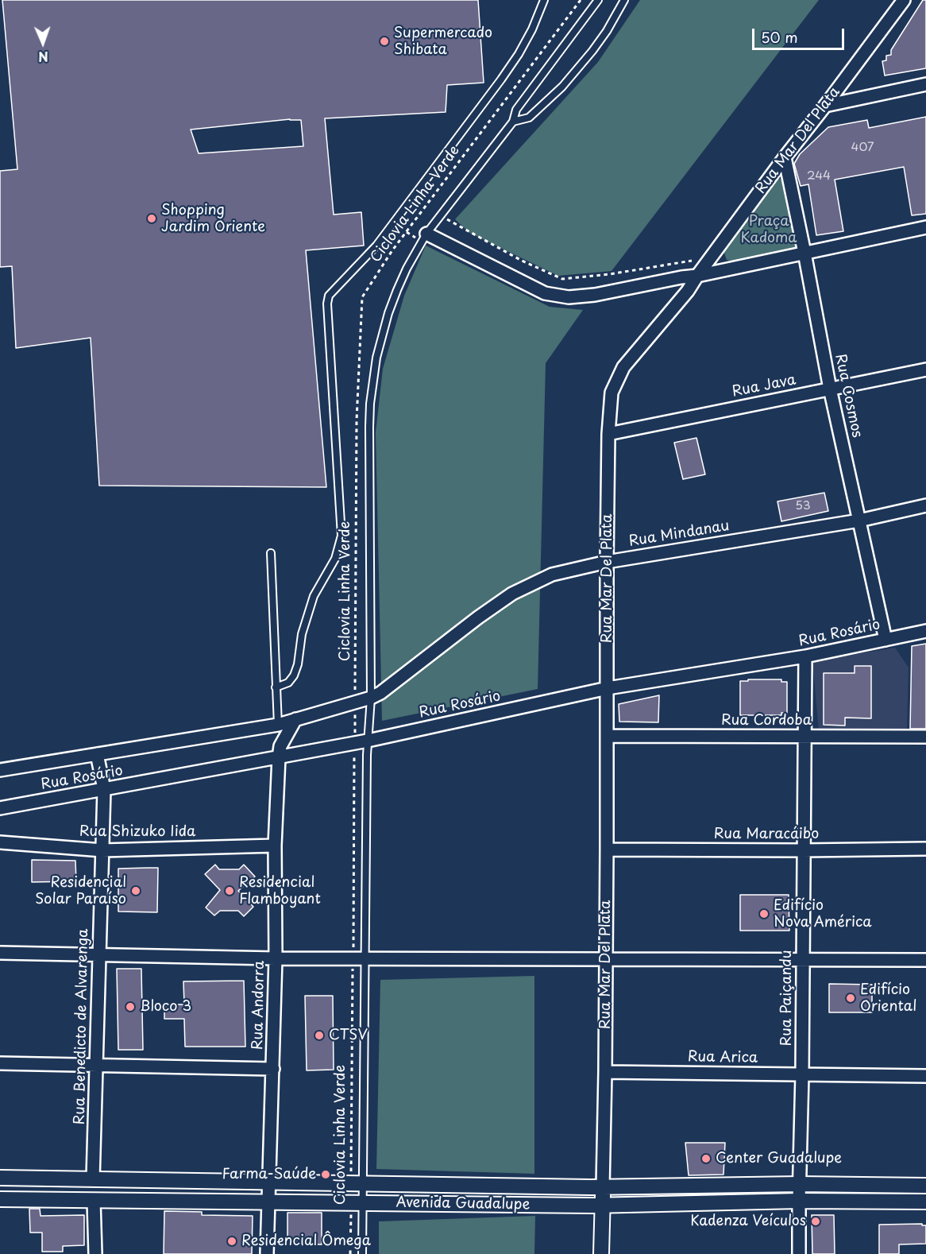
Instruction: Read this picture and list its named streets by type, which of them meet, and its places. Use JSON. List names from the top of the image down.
{
  "streets": {
    "street": [
      "Rua Mar Del Plata",
      "Rua Java",
      "Rua Cosmos",
      "Rua Mindanau",
      "Rua Rosário",
      "Rua Cordoba",
      "Rua Shizuko Iida",
      "Rua Maracáibo",
      "Rua Paiçandu",
      "Rua Andorra",
      "Rua Benedicto de Alvarenga",
      "Rua Arica",
      "Avenida Guadalupe"
    ],
    "path": ["Ciclovia Linha Verde"]
  },
  "crossings": [
    ["Rua Mar Del Plata", "Rua Java"],
    ["Rua Mar Del Plata", "Rua Cosmos"],
    ["Rua Mar Del Plata", "Rua Mindanau"],
    ["Rua Mar Del Plata", "Rua Rosário"],
    ["Rua Mar Del Plata", "Rua Cordoba"],
    ["Rua Mar Del Plata", "Rua Maracáibo"],
    ["Rua Mar Del Plata", "Rua Arica"],
    ["Rua Mar Del Plata", "Avenida Guadalupe"],
    ["Ciclovia Linha Verde", "Rua Mindanau"],
    ["Ciclovia Linha Verde", "Rua Rosário"],
    ["Ciclovia Linha Verde", "Avenida Guadalupe"],
    ["Rua Java", "Rua Cosmos"],
    ["Rua Cosmos", "Rua Mindanau"],
    ["Rua Cosmos", "Rua Rosário"],
    ["Rua Mindanau", "Rua Andorra"],
    ["Rua Mindanau", "Rua Benedicto de Alvarenga"],
    ["Rua Rosário", "Rua Paiçandu"],
    ["Rua Rosário", "Rua Andorra"],
    ["Rua Rosário", "Rua Benedicto de Alvarenga"],
    ["Rua Cordoba", "Rua Paiçandu"],
    ["Rua Shizuko Iida", "Rua Andorra"],
    ["Rua Shizuko Iida", "Rua Benedicto de Alvarenga"],
    ["Rua Maracáibo", "Rua Paiçandu"],
    ["Rua Paiçandu", "Rua Arica"],
    ["Rua Paiçandu", "Avenida Guadalupe"],
    ["Rua Andorra", "Avenida Guadalupe"],
    ["Rua Benedicto de Alvarenga", "Avenida Guadalupe"]
  ],
  "parks": ["Praça Kadoma"],
  "places": [
    "Supermercado Shibata",
    "Shopping Jardim Oriente",
    "Residencial Solar Paraíso",
    "Residencial Flamboyant",
    "Edifício Nova América",
    "Edifício Oriental",
    "Bloco 3",
    "CTSV",
    "Center Guadalupe",
    "Farma-Saúde",
    "Kadenza Veículos",
    "Residencial Ômega"
  ],
  "house_numbers": ["407", "244", "53"],
  "scale_bar": "50 m",
  "north": "bottom"
}
